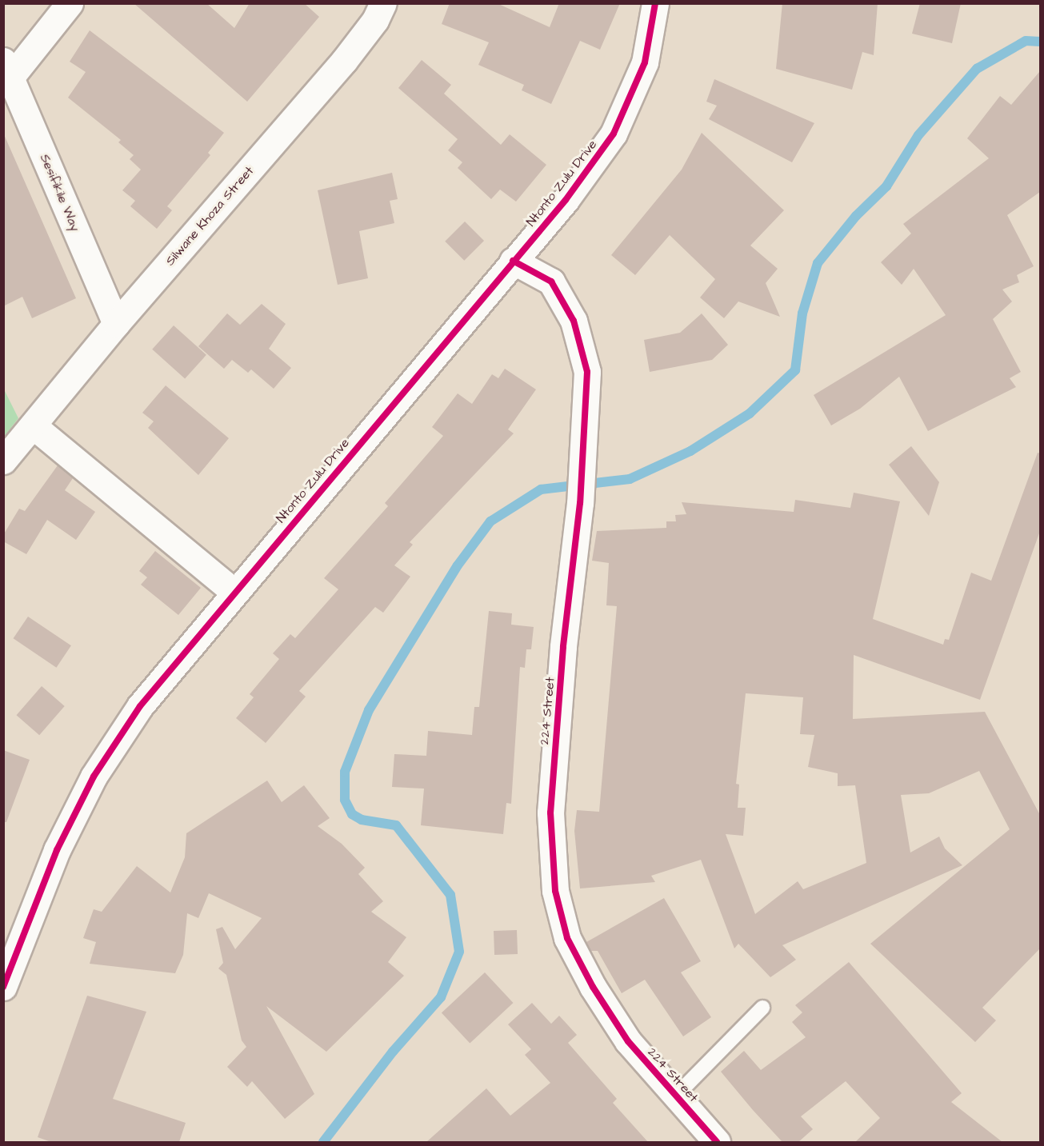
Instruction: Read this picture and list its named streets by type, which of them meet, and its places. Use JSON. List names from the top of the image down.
{
  "streets": {
    "street": [
      "Ntonto Zulu Drive",
      "Sesifikile Way",
      "Silwane Khoza Street",
      "224 Street"
    ]
  },
  "crossings": [
    ["Ntonto Zulu Drive", "224 Street"],
    ["Sesifikile Way", "Silwane Khoza Street"]
  ]
}
